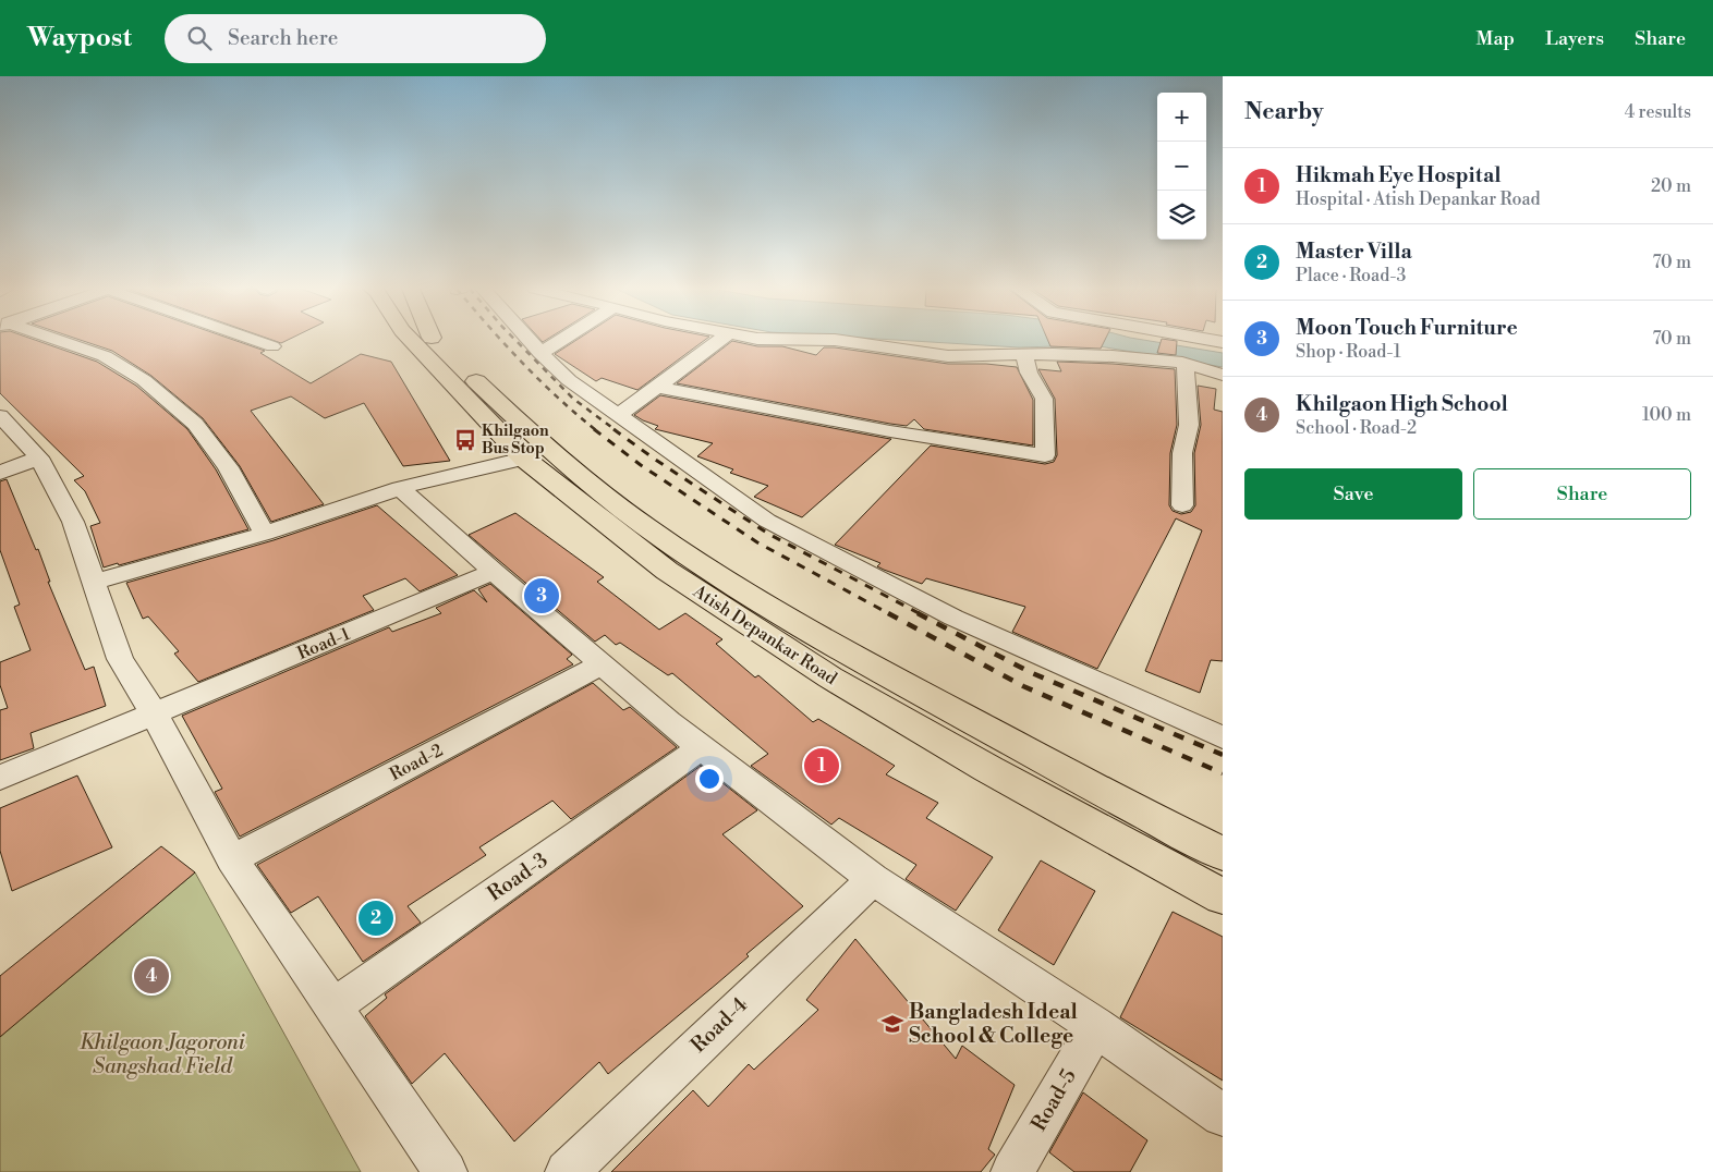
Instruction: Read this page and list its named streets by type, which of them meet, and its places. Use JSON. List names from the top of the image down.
{
  "streets": {
    "main road": ["Atish Depankar Road"],
    "street": [
      "Road-1",
      "Road-2",
      "Road-3",
      "Road-4",
      "Road-5"
    ]
  },
  "parks": ["Khilgaon Jagoroni Sangshad Field"],
  "places": {
    "bus stop": ["Khilgaon Bus Stop"],
    "school or university": ["Bangladesh Ideal School & College"]
  },
  "page": {
    "header": "Waypost",
    "search": "Search here",
    "nav": ["Map", "Layers", "Share"],
    "heading": ["Nearby", "4 results"],
    "map_buttons": ["+", "−"],
    "list": [
      {
        "mark": "1",
        "name": "Hikmah Eye Hospital",
        "note": "Hospital · Atish Depankar Road",
        "value": "20 m"
      },
      {
        "mark": "2",
        "name": "Master Villa",
        "note": "Place · Road-3",
        "value": "70 m"
      },
      {
        "mark": "3",
        "name": "Moon Touch Furniture",
        "note": "Shop · Road-1",
        "value": "70 m"
      },
      {
        "mark": "4",
        "name": "Khilgaon High School",
        "note": "School · Road-2",
        "value": "100 m"
      }
    ],
    "buttons": ["Save", "Share"],
    "pins": [
      "3",
      "1",
      "2",
      "4"
    ]
  }
}
